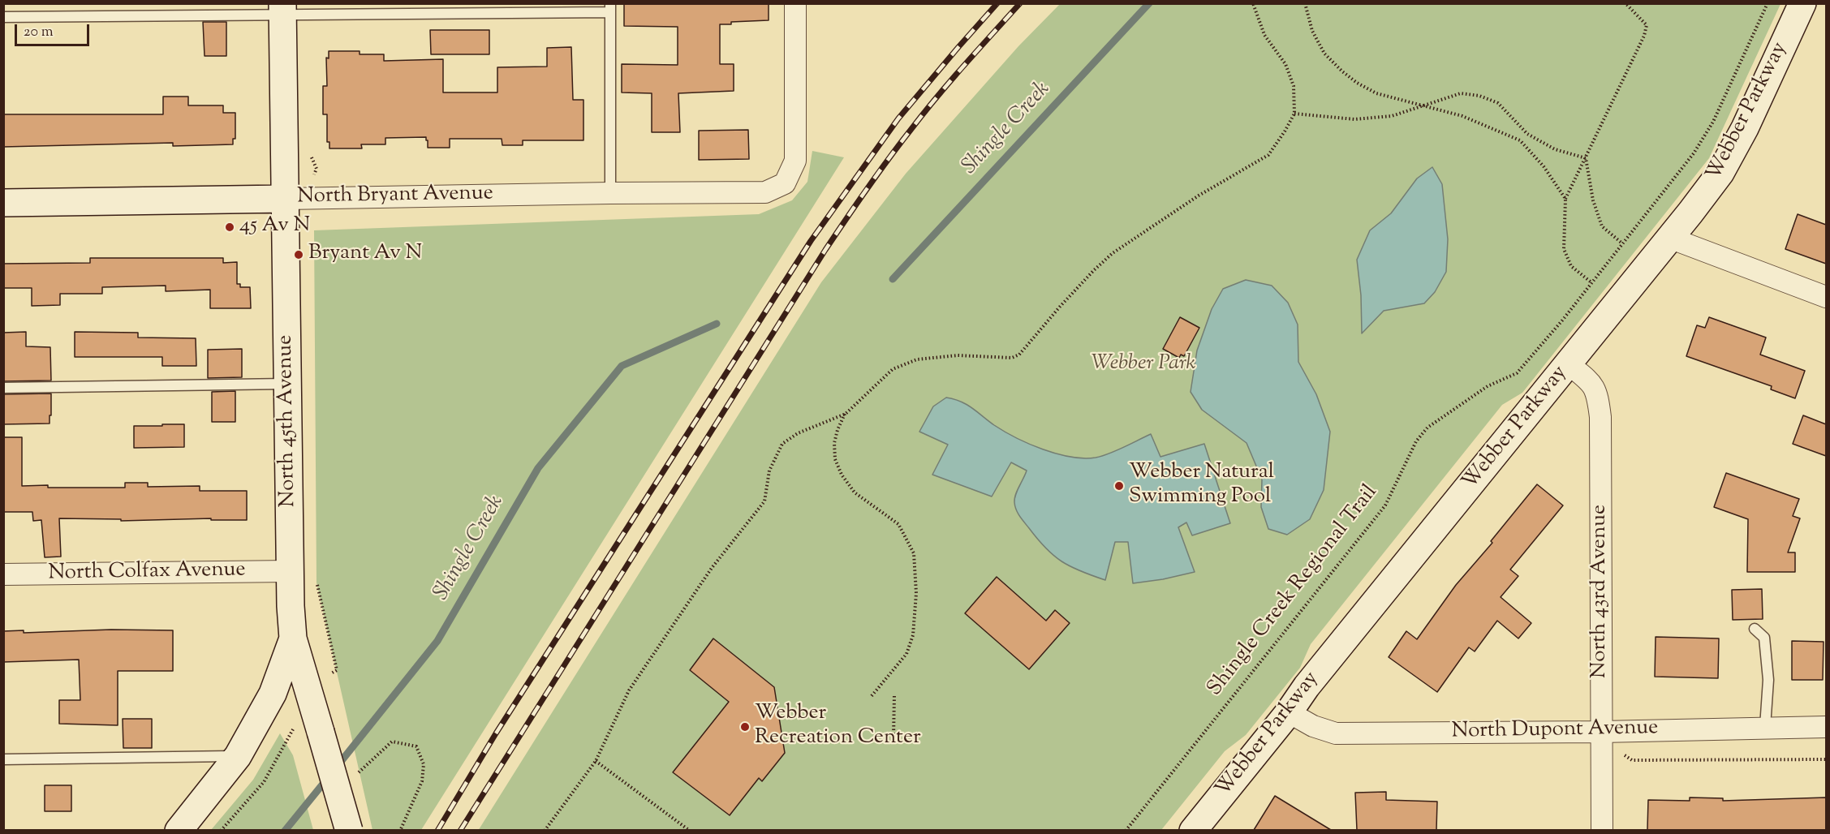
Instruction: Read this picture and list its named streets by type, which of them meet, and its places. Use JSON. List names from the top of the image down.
{
  "streets": {
    "street": [
      "Webber Parkway",
      "North Bryant Avenue",
      "North 45th Avenue",
      "North Colfax Avenue",
      "North 43rd Avenue",
      "North Dupont Avenue"
    ],
    "path": ["Shingle Creek Regional Trail"]
  },
  "crossings": [
    ["Webber Parkway", "North 43rd Avenue"],
    ["Webber Parkway", "North Dupont Avenue"],
    ["North Bryant Avenue", "North 45th Avenue"],
    ["North 45th Avenue", "North Colfax Avenue"],
    ["North 43rd Avenue", "North Dupont Avenue"]
  ],
  "water": ["Shingle Creek"],
  "parks": ["Webber Park"],
  "places": [
    "45 Av N",
    "Bryant Av N",
    "Webber Natural Swimming Pool",
    "Webber Recreation Center"
  ],
  "scale_bar": "20 m"
}
